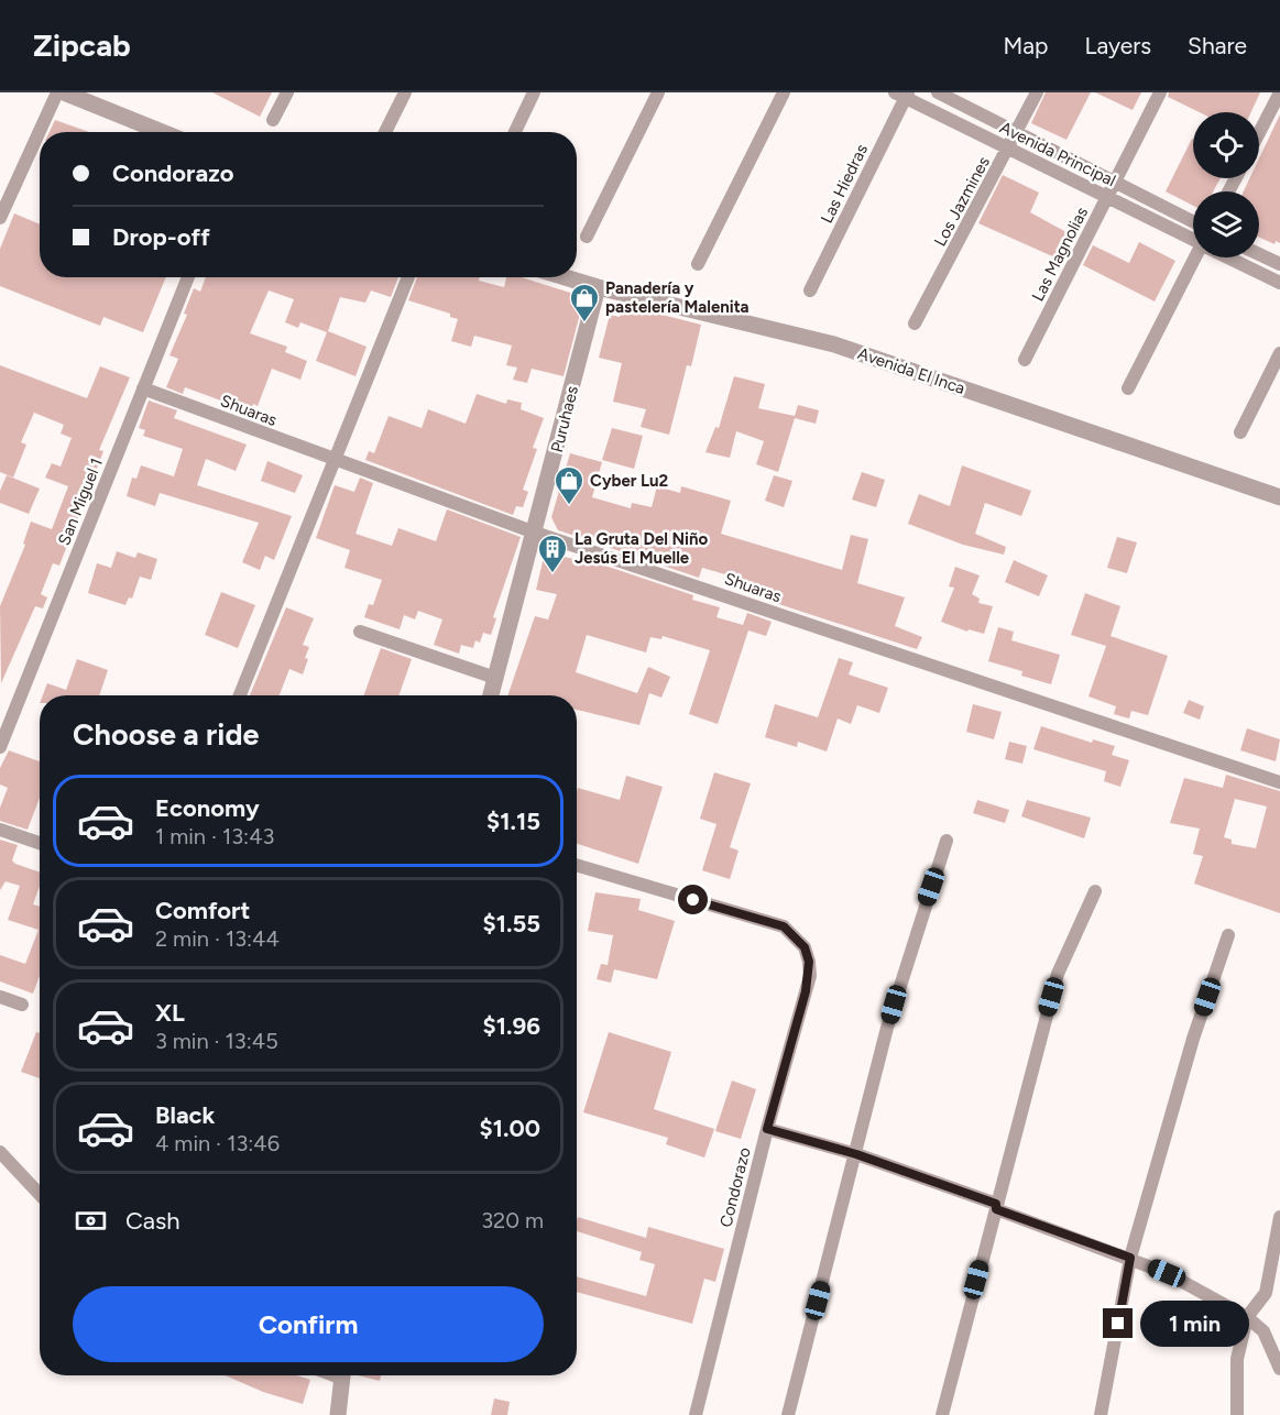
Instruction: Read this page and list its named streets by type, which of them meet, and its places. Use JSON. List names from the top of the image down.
{
  "streets": {
    "street": [
      "Avenida Principal",
      "Las Hiedras",
      "Los Jazmines",
      "Las Magnolias",
      "Avenida El Inca",
      "Shuaras",
      "Puruhaes",
      "San Miguel 1",
      "Condorazo"
    ]
  },
  "crossings": [
    ["Avenida Principal", "Las Hiedras"],
    ["Avenida Principal", "Los Jazmines"],
    ["Avenida Principal", "Las Magnolias"],
    ["Avenida El Inca", "Puruhaes"],
    ["Shuaras", "Puruhaes"],
    ["Shuaras", "San Miguel 1"]
  ],
  "places": {
    "shop": ["Panadería y pastelería Malenita", "Cyber Lu2"],
    "building": ["La Gruta Del Niño Jesús El Muelle"]
  },
  "page": {
    "header": "Zipcab",
    "nav": ["Map", "Layers", "Share"],
    "banner": ["Condorazo", "Drop-off"],
    "heading": "Choose a ride",
    "list": [
      {
        "name": "Economy",
        "note": "1 min · 13:43",
        "value": "$1.15"
      },
      {
        "name": "Comfort",
        "note": "2 min · 13:44",
        "value": "$1.55"
      },
      {
        "name": "XL",
        "note": "3 min · 13:45",
        "value": "$1.96"
      },
      {
        "name": "Black",
        "note": "4 min · 13:46",
        "value": "$1.00"
      }
    ],
    "pay": ["Cash", "320 m"],
    "buttons": "Confirm",
    "bubble": "1 min"
  }
}
